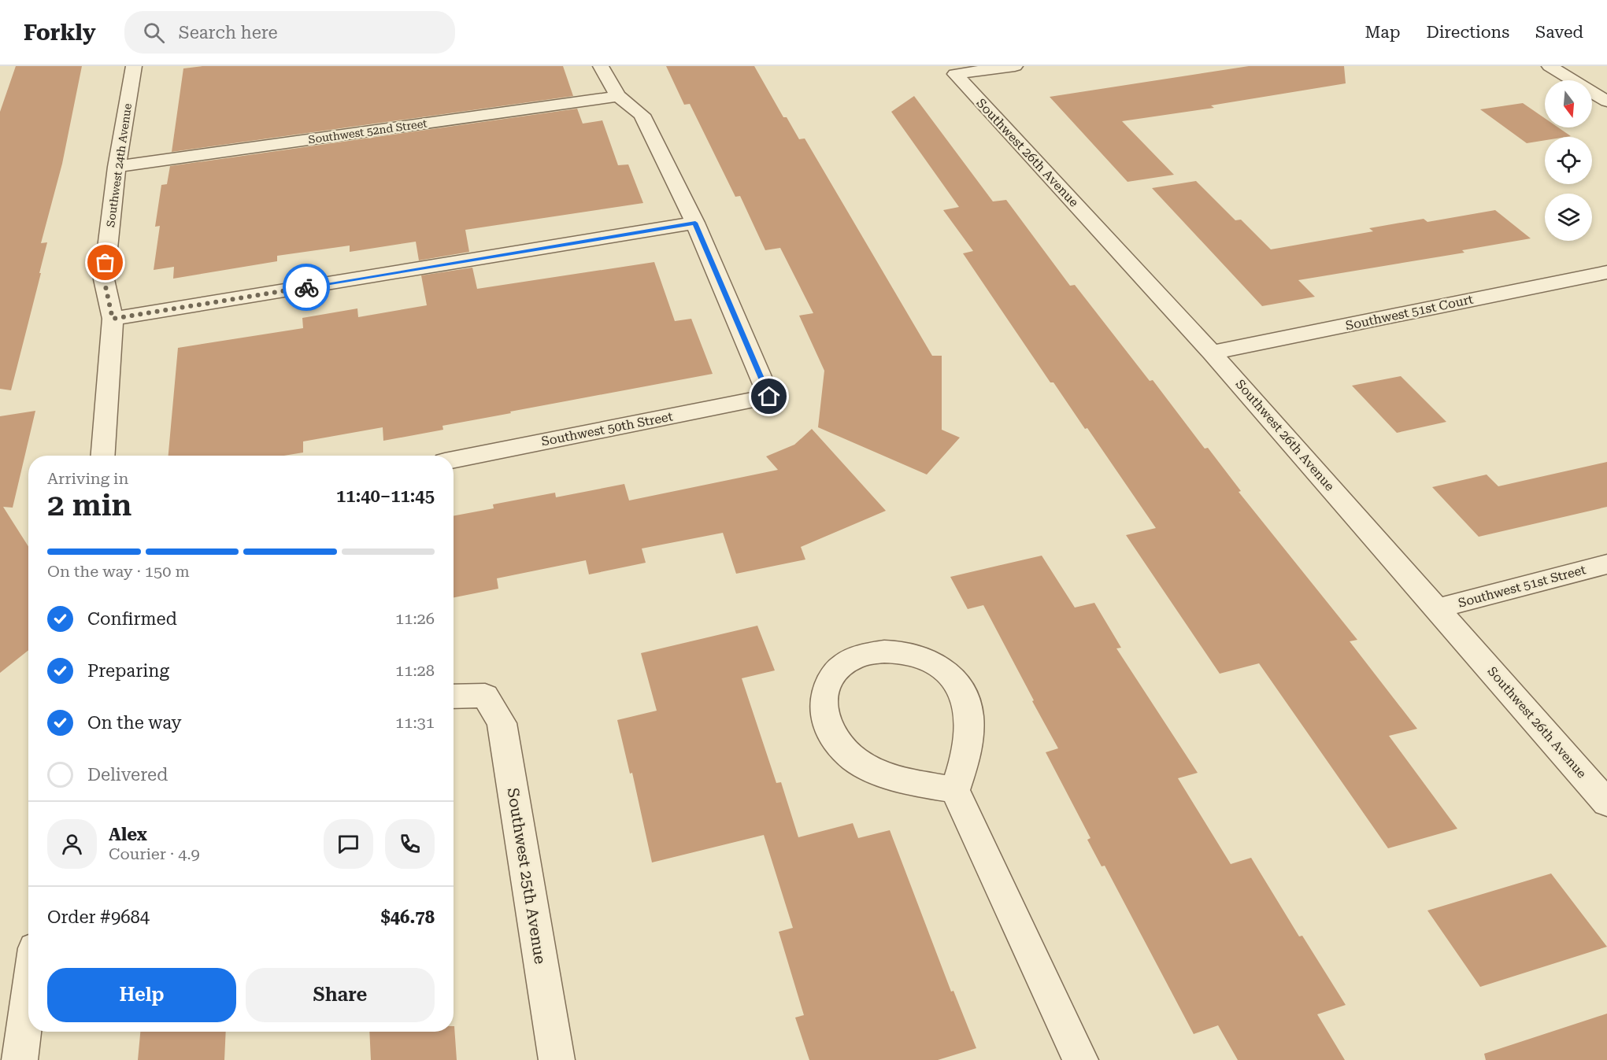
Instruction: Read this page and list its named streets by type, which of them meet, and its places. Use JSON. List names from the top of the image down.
{
  "streets": {
    "street": [
      "Southwest 52nd Street",
      "Southwest 26th Avenue",
      "Southwest 24th Avenue",
      "Southwest 51st Court",
      "Southwest 50th Street",
      "Southwest 51st Street",
      "Southwest 25th Avenue"
    ]
  },
  "crossings": [
    ["Southwest 52nd Street", "Southwest 24th Avenue"],
    ["Southwest 26th Avenue", "Southwest 51st Court"],
    ["Southwest 26th Avenue", "Southwest 51st Street"]
  ],
  "north": "bottom",
  "page": {
    "header": "Forkly",
    "search": "Search here",
    "nav": ["Map", "Directions", "Saved"],
    "heading": ["2 min", "Arriving in", "11:40–11:45"],
    "panel": [
      "Alex",
      "Courier · 4.9",
      "Order #9684",
      "$46.78"
    ],
    "bar": "On the way · 150 m",
    "list": [
      ["Confirmed", "11:26"],
      ["Preparing", "11:28"],
      ["On the way", "11:31"],
      "Delivered"
    ],
    "buttons": ["Help", "Share"]
  }
}
